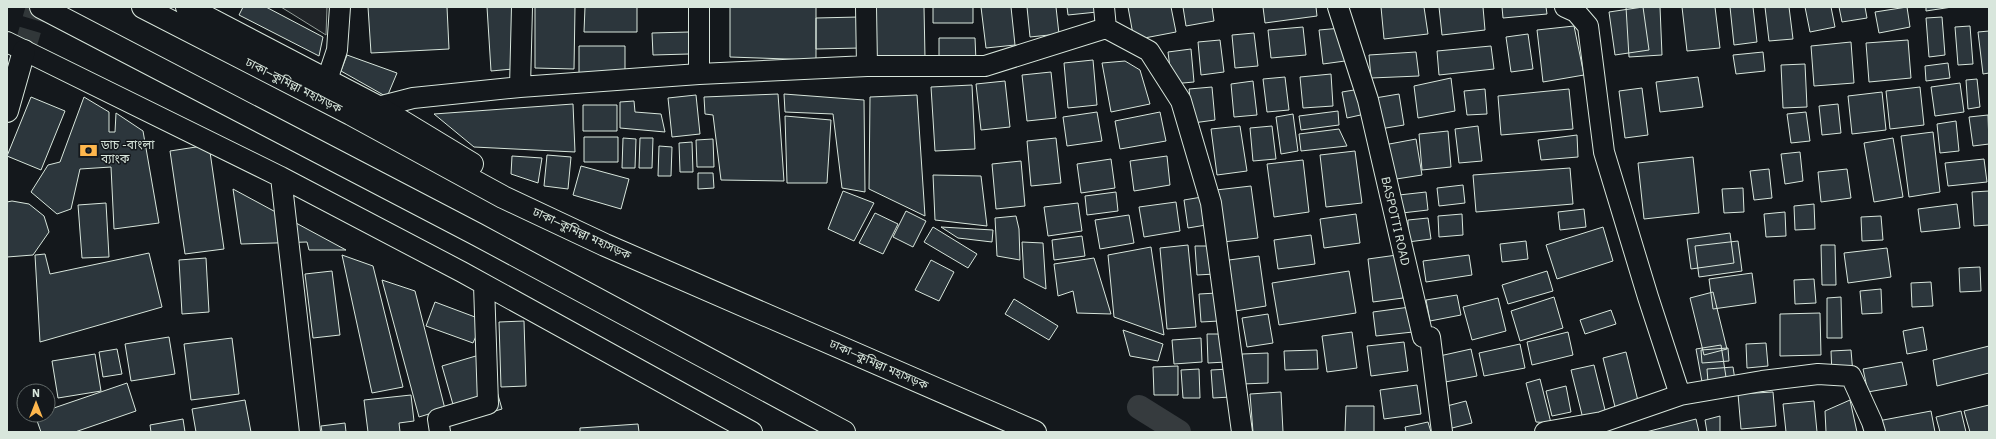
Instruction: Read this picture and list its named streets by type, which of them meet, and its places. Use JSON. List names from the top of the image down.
{
  "streets": {
    "main road": ["ঢাকা–কুমিল্লা মহাসড়ক"],
    "street": ["BASPOTTI ROAD"]
  },
  "places": {
    "bank": ["ডাচ -বাংলা ব্যাংক"]
  },
  "north": "top"
}
